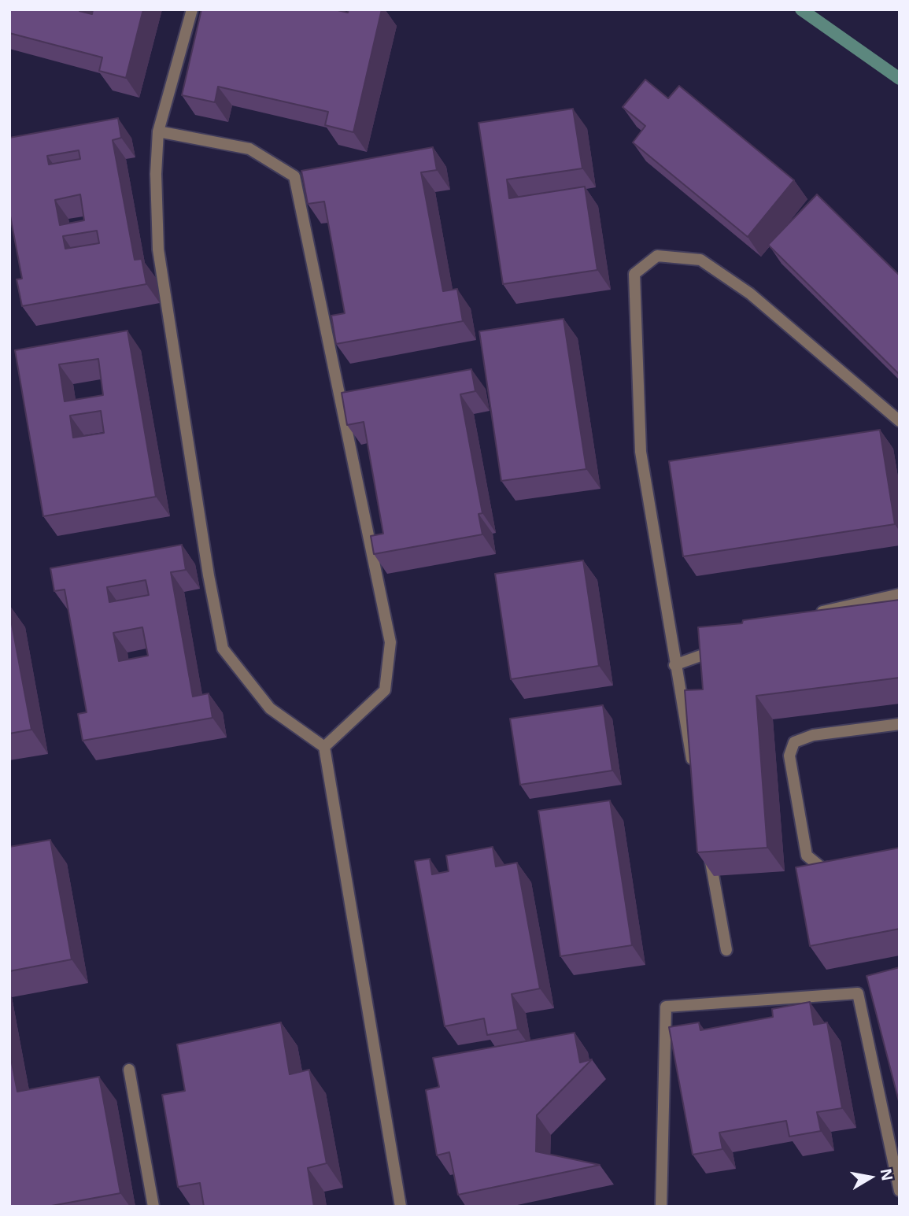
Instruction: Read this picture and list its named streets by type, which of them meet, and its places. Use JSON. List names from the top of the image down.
{
  "north": "right"
}
